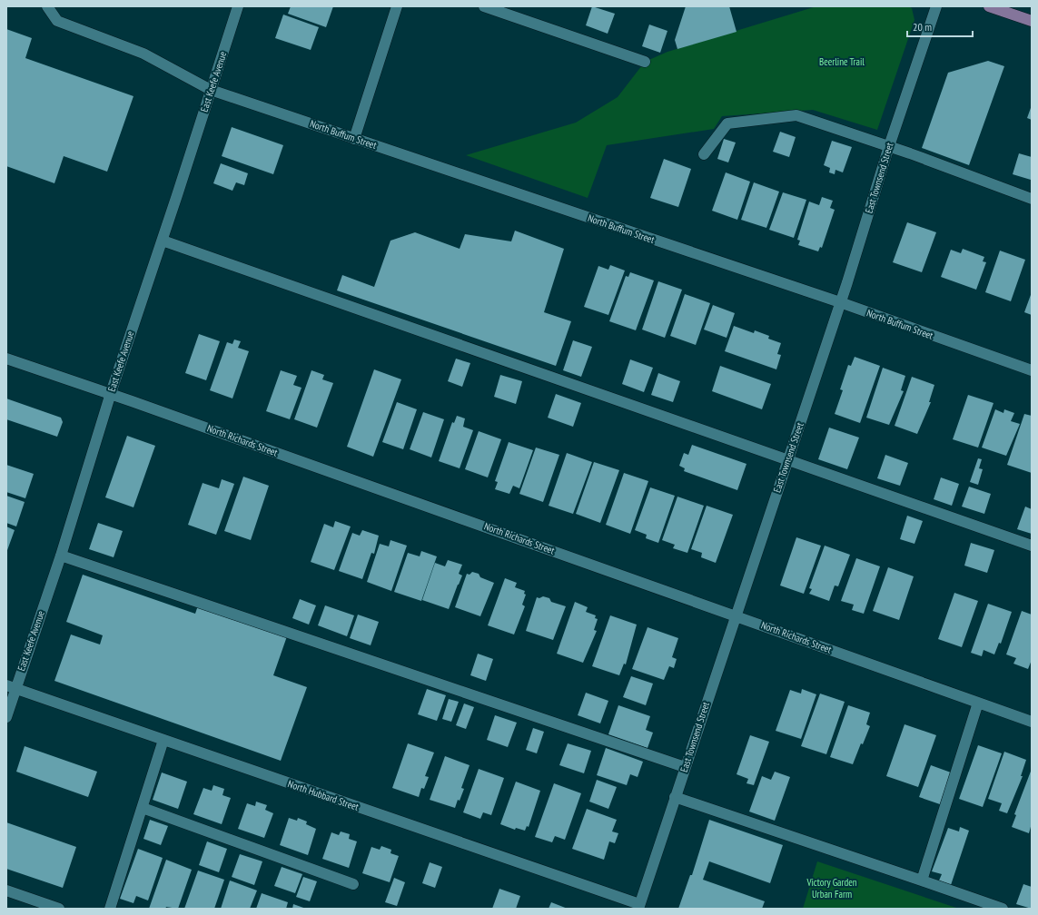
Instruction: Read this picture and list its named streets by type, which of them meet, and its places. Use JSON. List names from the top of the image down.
{
  "streets": {
    "street": [
      "East Keefe Avenue",
      "North Buffum Street",
      "East Townsend Street",
      "North Richards Street",
      "North Hubbard Street"
    ]
  },
  "crossings": [
    ["East Keefe Avenue", "North Buffum Street"],
    ["East Keefe Avenue", "North Richards Street"],
    ["East Keefe Avenue", "North Hubbard Street"],
    ["North Buffum Street", "East Townsend Street"],
    ["East Townsend Street", "North Richards Street"],
    ["East Townsend Street", "North Hubbard Street"]
  ],
  "parks": ["Beerline Trail", "Victory Garden Urban Farm"],
  "scale_bar": "20 m"
}
